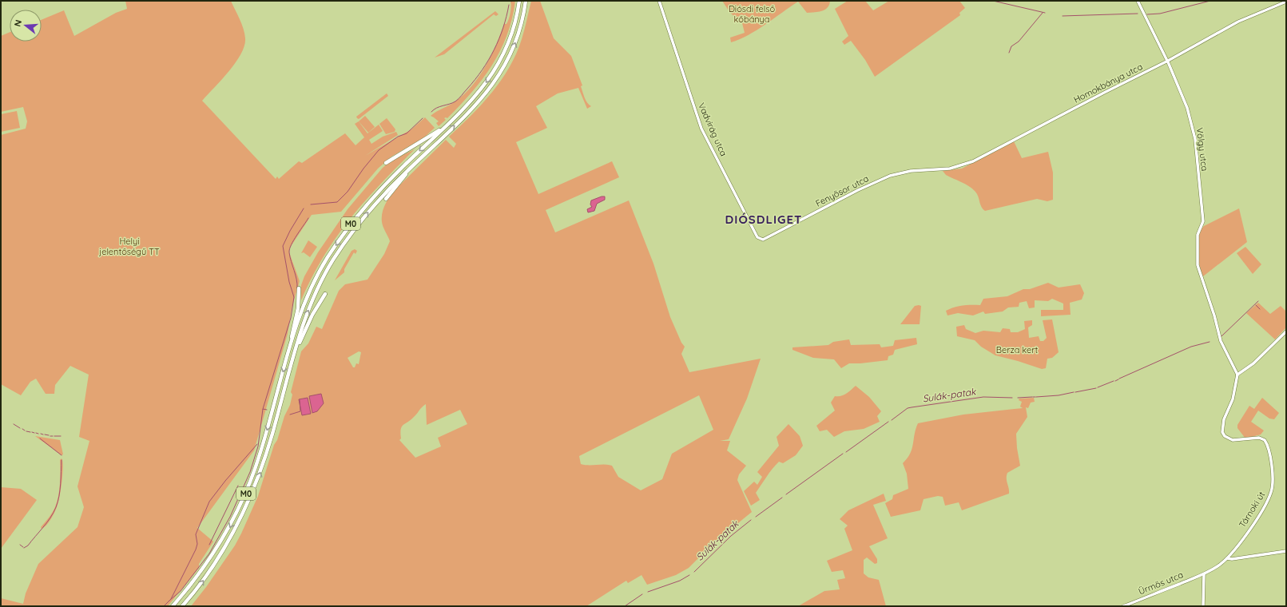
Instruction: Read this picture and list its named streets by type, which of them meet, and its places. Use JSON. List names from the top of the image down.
{
  "streets": {
    "highway": ["M0"],
    "street": [
      "Homokbánya utca",
      "Vadvirág utca",
      "Völgy utca",
      "Fenyősor utca",
      "Tárnoki út",
      "Ürmös utca"
    ]
  },
  "crossings": [
    ["Homokbánya utca", "Völgy utca"],
    ["Homokbánya utca", "Fenyősor utca"],
    ["Vadvirág utca", "Fenyősor utca"],
    ["Völgy utca", "Tárnoki út"],
    ["Tárnoki út", "Ürmös utca"]
  ],
  "districts": ["DIÓSDLIGET"],
  "water": ["Sulák-patak"],
  "parks": ["Diósdi felső kőbánya", "Helyi jelentőségű TT", "Berza kert"],
  "north": "left"
}
